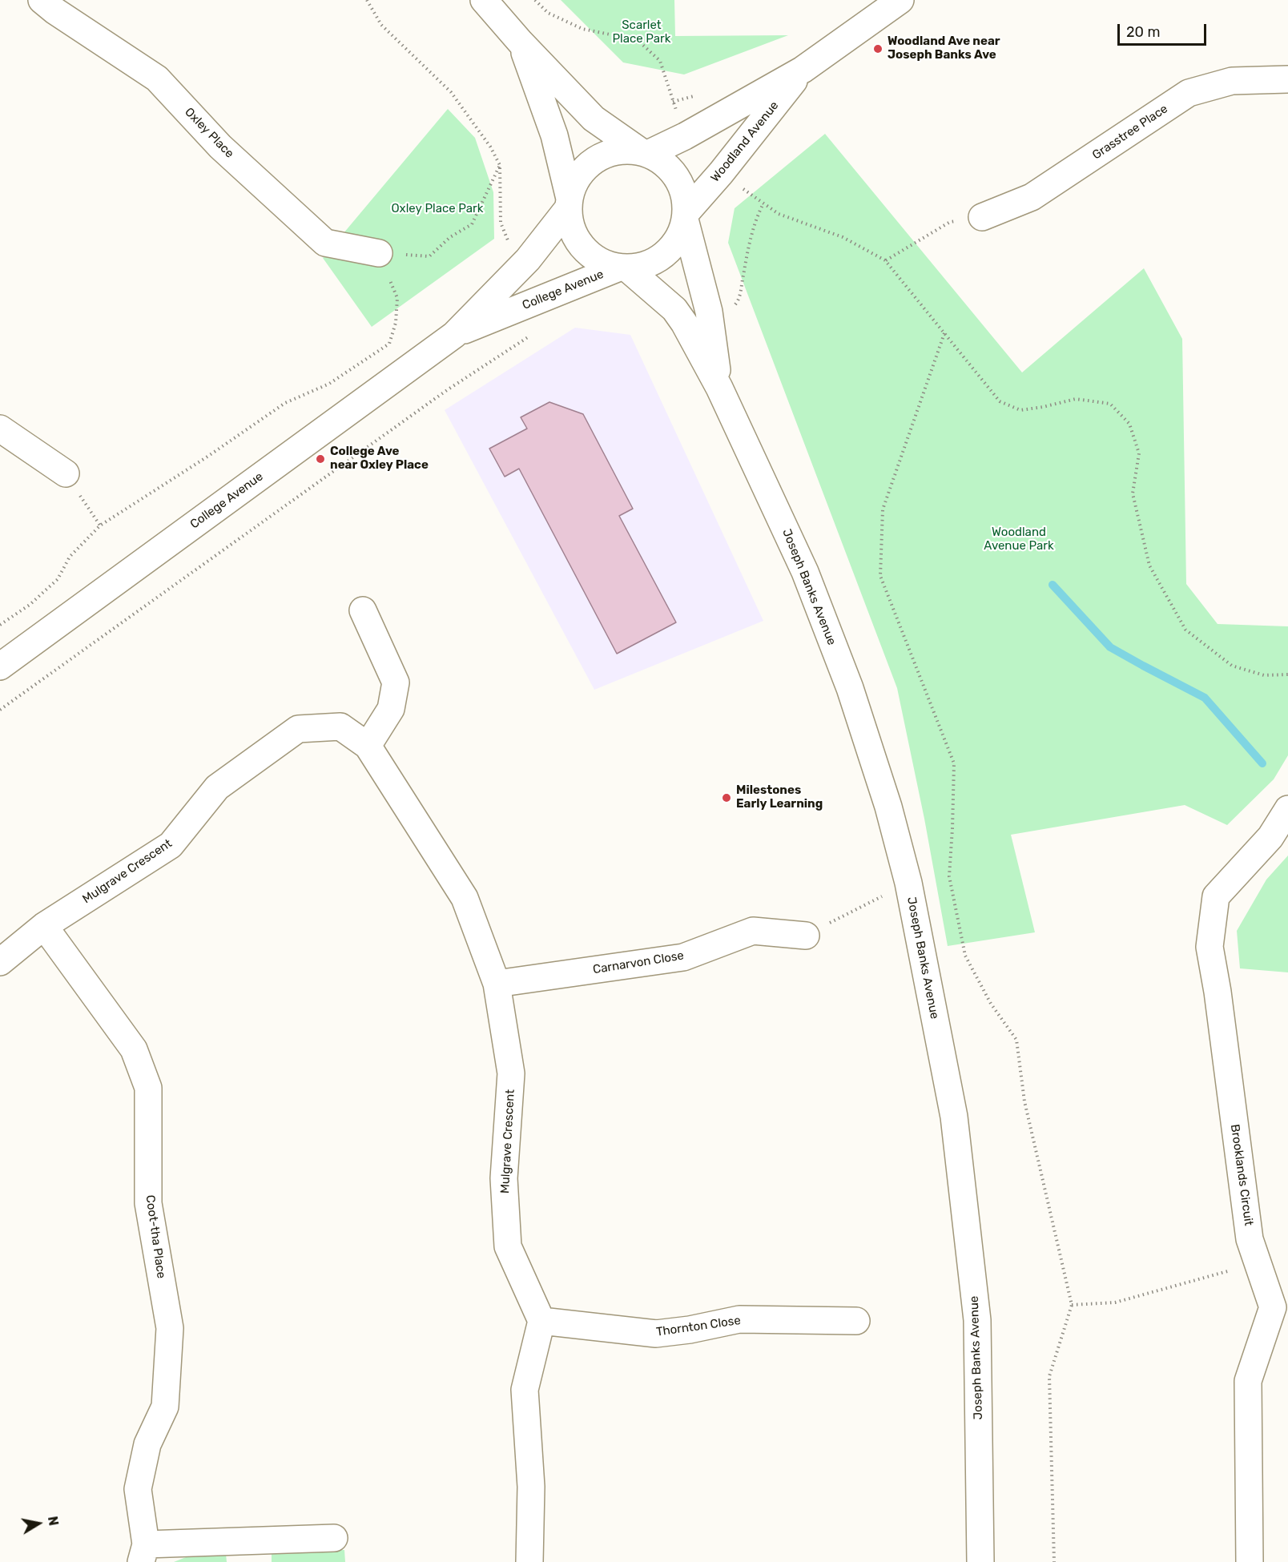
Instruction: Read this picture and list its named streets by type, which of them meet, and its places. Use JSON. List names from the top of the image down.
{
  "streets": {
    "street": [
      "Grasstree Place",
      "Oxley Place",
      "Woodland Avenue",
      "College Avenue",
      "Joseph Banks Avenue",
      "Mulgrave Crescent",
      "Carnarvon Close",
      "Brooklands Circuit",
      "Coot-tha Place",
      "Thornton Close"
    ]
  },
  "crossings": [
    ["Woodland Avenue", "College Avenue"],
    ["Woodland Avenue", "Joseph Banks Avenue"],
    ["College Avenue", "Joseph Banks Avenue"],
    ["Mulgrave Crescent", "Carnarvon Close"],
    ["Mulgrave Crescent", "Coot-tha Place"],
    ["Mulgrave Crescent", "Thornton Close"]
  ],
  "parks": ["Scarlet Place Park", "Oxley Place Park", "Woodland Avenue Park"],
  "places": ["Woodland Ave near Joseph Banks Ave", "College Ave near Oxley Place", "Milestones Early Learning"],
  "scale_bar": "20 m",
  "north": "right"
}
